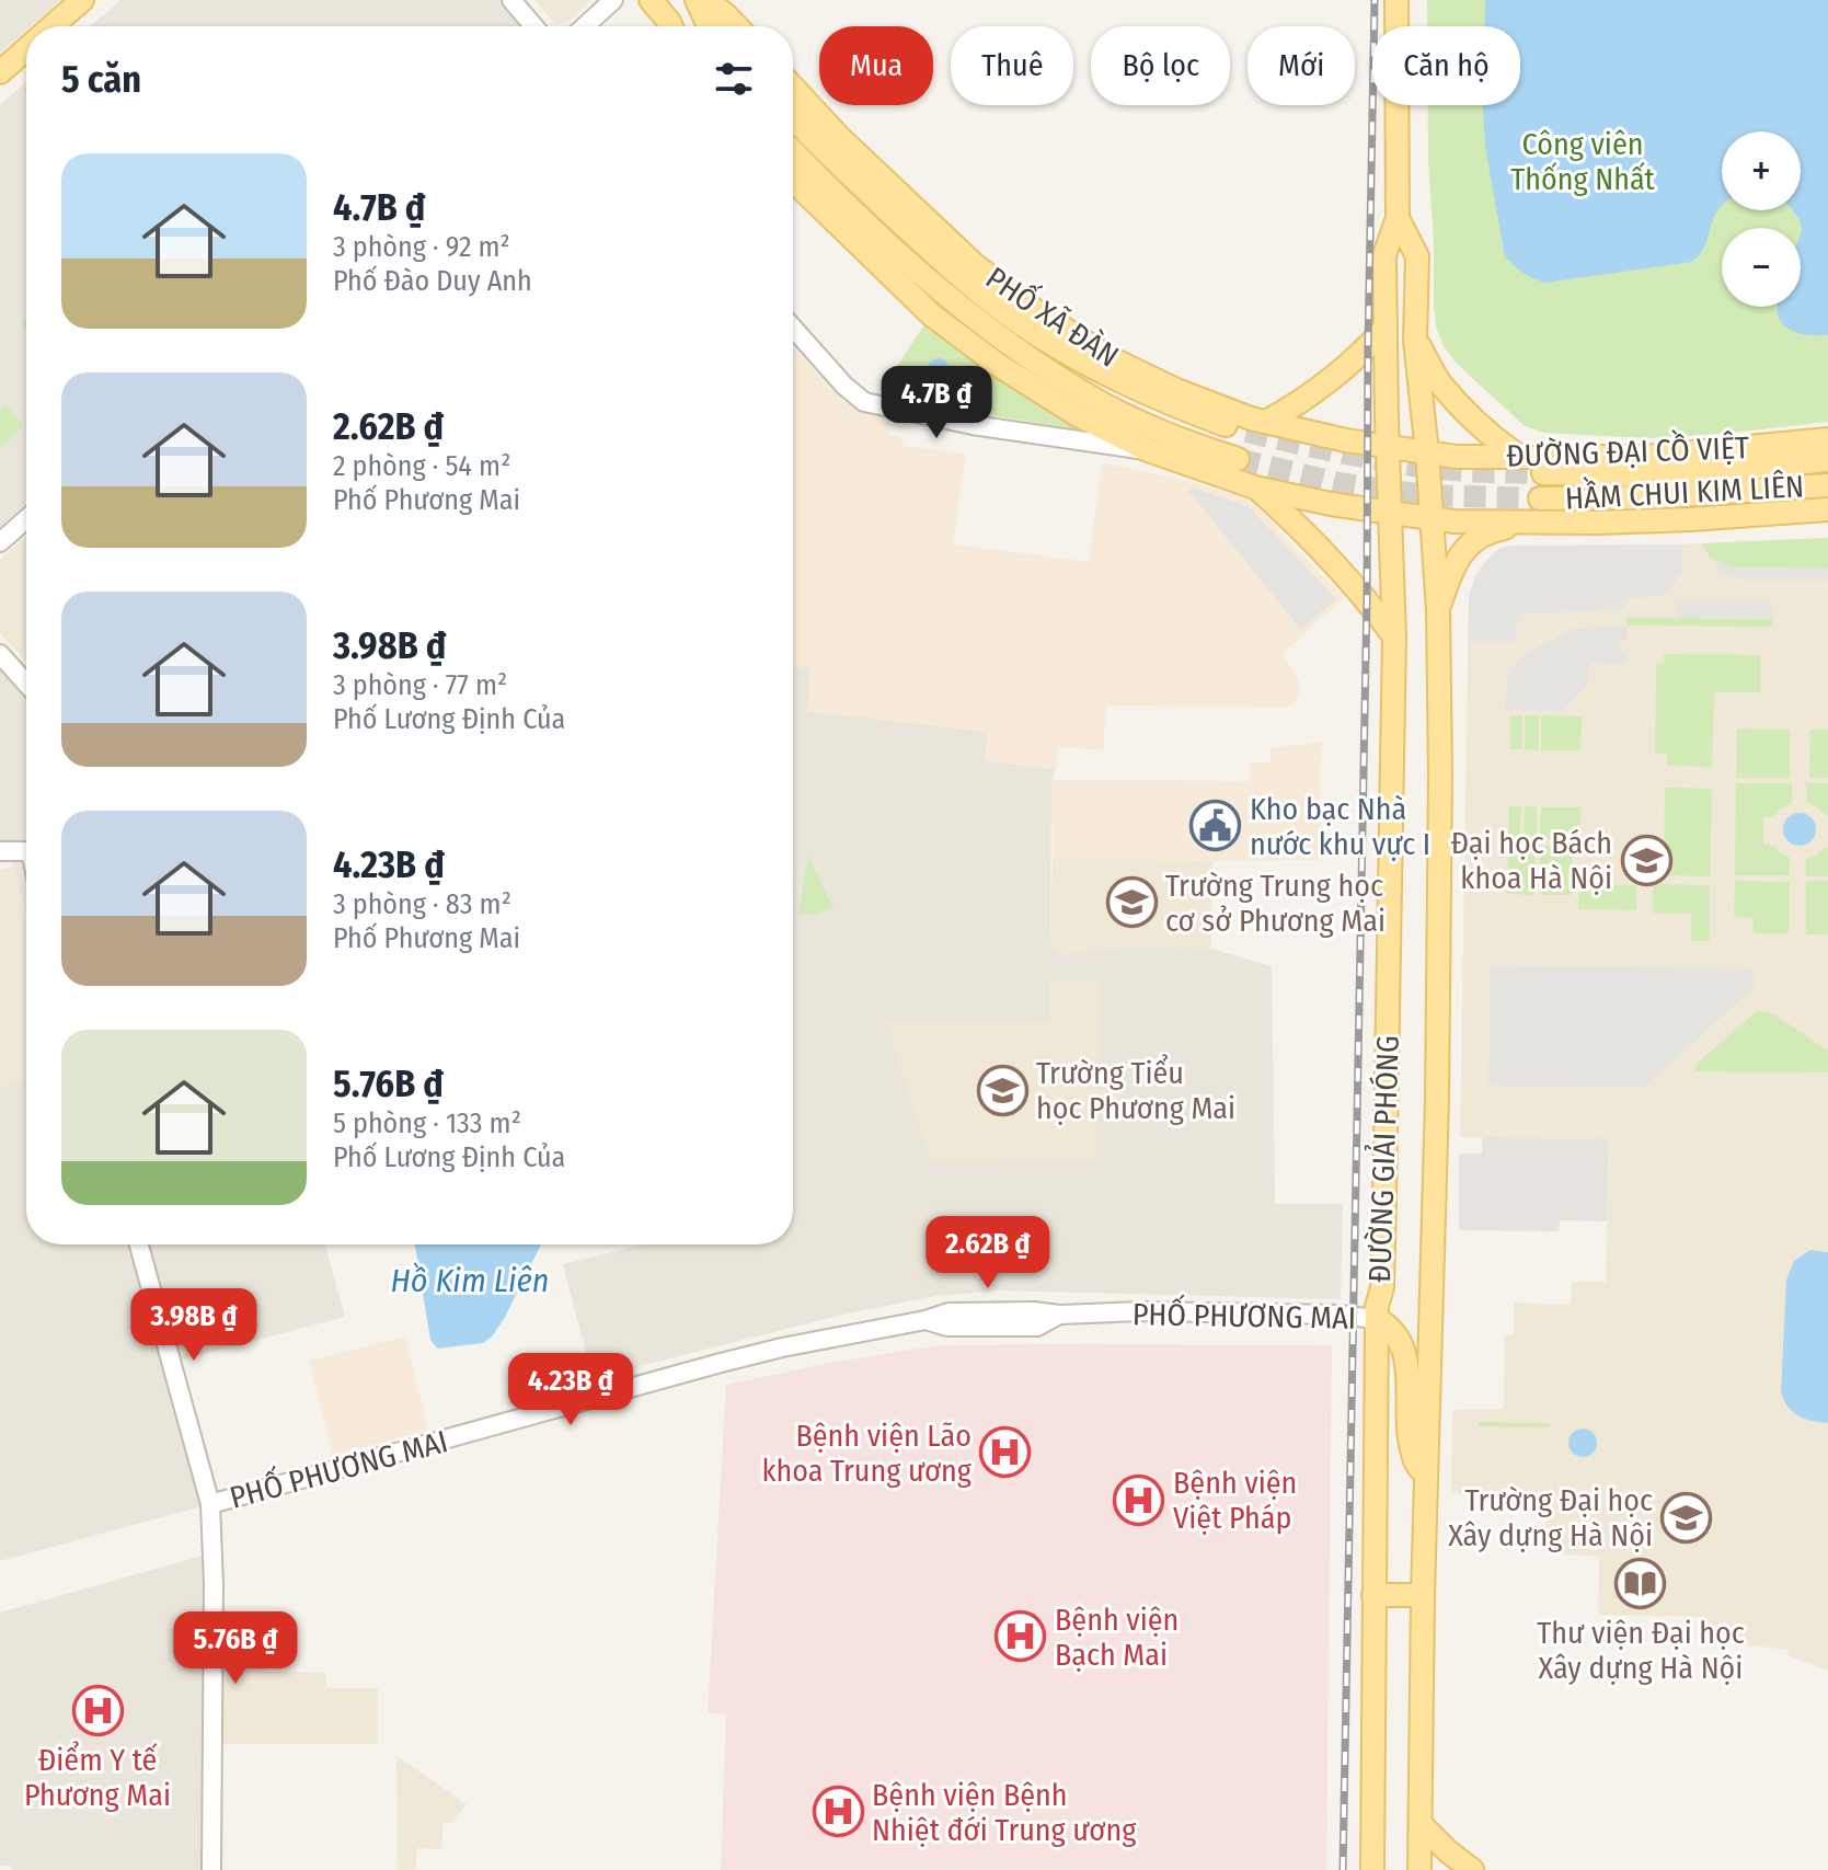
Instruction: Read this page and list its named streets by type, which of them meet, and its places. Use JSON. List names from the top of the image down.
{
  "streets": {
    "main road": [
      "PHỐ XÃ ĐÀN",
      "ĐƯỜNG ĐẠI CỒ VIỆT",
      "HẦM CHUI KIM LIÊN",
      "ĐƯỜNG GIẢI PHÓNG"
    ],
    "street": ["PHỐ PHƯƠNG MAI"]
  },
  "crossings": [
    ["PHỐ XÃ ĐÀN", "ĐƯỜNG ĐẠI CỒ VIỆT"],
    ["PHỐ XÃ ĐÀN", "ĐƯỜNG GIẢI PHÓNG"],
    ["ĐƯỜNG ĐẠI CỒ VIỆT", "ĐƯỜNG GIẢI PHÓNG"],
    ["ĐƯỜNG GIẢI PHÓNG", "PHỐ PHƯƠNG MAI"]
  ],
  "water": ["Hồ Kim Liên"],
  "parks": ["Công viên Thống Nhất"],
  "places": {
    "public building": ["Kho bạc Nhà nước khu vực I"],
    "school or university": [
      "Đại học Bách khoa Hà Nội",
      "Trường Trung học cơ sở Phương Mai",
      "Trường Tiểu học Phương Mai",
      "Trường Đại học Xây dựng Hà Nội"
    ],
    "hospital": [
      "Bệnh viện Lão khoa Trung ương",
      "Bệnh viện Việt Pháp",
      "Bệnh viện Bạch Mai",
      "Điểm Y tế Phương Mai",
      "Bệnh viện Bệnh Nhiệt đới Trung ương"
    ],
    "library": ["Thư viện Đại học Xây dựng Hà Nội"]
  },
  "page": {
    "chip": [
      "Mua",
      "Thuê",
      "Bộ lọc",
      "Mới",
      "Căn hộ"
    ],
    "heading": "5 căn",
    "map_buttons": ["+", "−"],
    "list": [
      {
        "name": "4.7B ₫",
        "note": "3 phòng · 92 m² · Phố Đào Duy Anh"
      },
      {
        "name": "2.62B ₫",
        "note": "2 phòng · 54 m² · Phố Phương Mai"
      },
      {
        "name": "3.98B ₫",
        "note": "3 phòng · 77 m² · Phố Lương Định Của"
      },
      {
        "name": "4.23B ₫",
        "note": "3 phòng · 83 m² · Phố Phương Mai"
      },
      {
        "name": "5.76B ₫",
        "note": "5 phòng · 133 m² · Phố Lương Định Của"
      }
    ],
    "price": [
      "4.7B ₫",
      "2.62B ₫",
      "3.98B ₫",
      "4.23B ₫",
      "5.76B ₫"
    ]
  }
}
